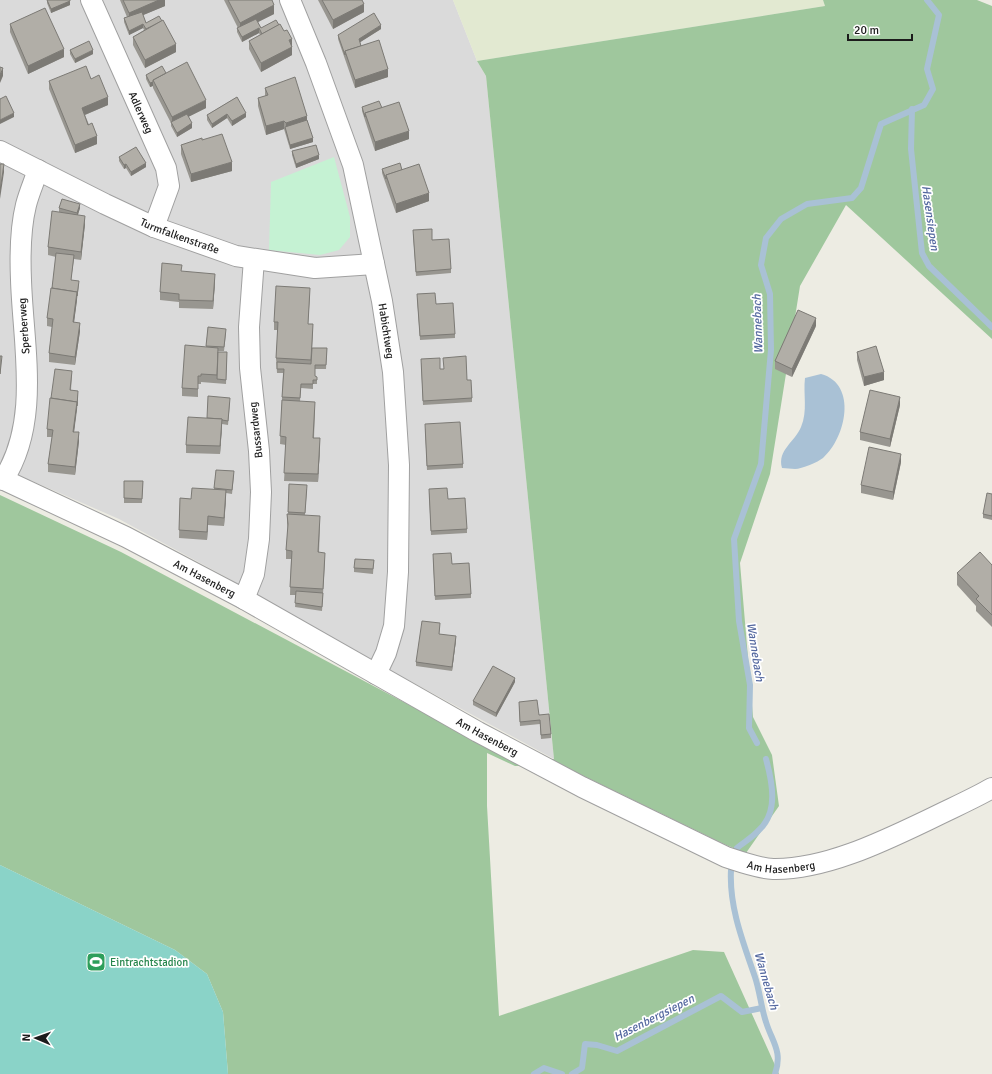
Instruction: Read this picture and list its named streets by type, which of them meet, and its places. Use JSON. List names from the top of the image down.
{
  "streets": {
    "street": [
      "Adlerweg",
      "Turmfalkenstraße",
      "Sperberweg",
      "Habichtweg",
      "Bussardweg",
      "Am Hasenberg"
    ]
  },
  "crossings": [
    ["Adlerweg", "Turmfalkenstraße"],
    ["Turmfalkenstraße", "Sperberweg"],
    ["Turmfalkenstraße", "Habichtweg"],
    ["Turmfalkenstraße", "Bussardweg"],
    ["Sperberweg", "Am Hasenberg"],
    ["Habichtweg", "Am Hasenberg"],
    ["Bussardweg", "Am Hasenberg"]
  ],
  "water": ["Hasensiepen", "Wannebach", "Hasenbergsiepen"],
  "places": {
    "sports": ["Eintrachtstadion"]
  },
  "scale_bar": "20 m",
  "north": "left"
}
